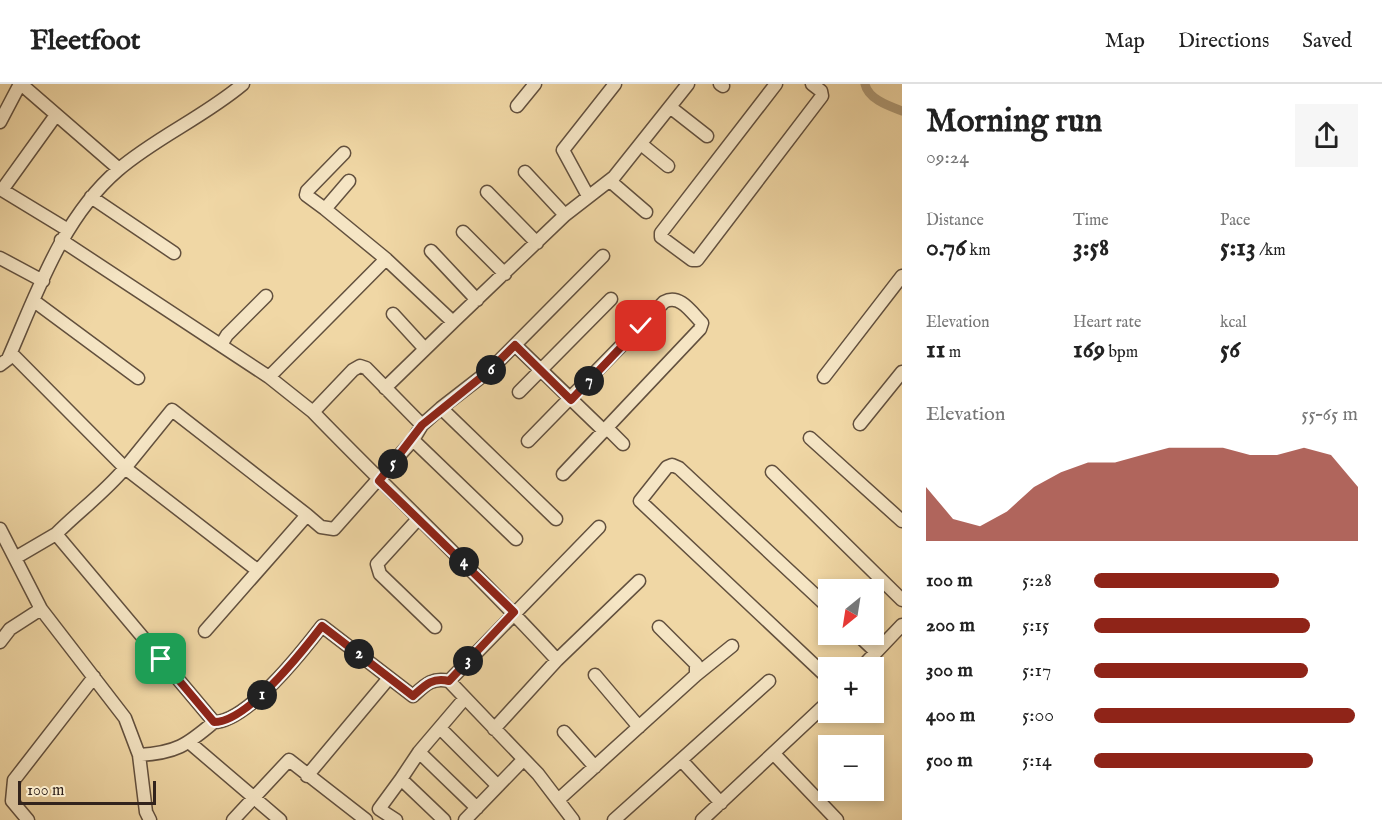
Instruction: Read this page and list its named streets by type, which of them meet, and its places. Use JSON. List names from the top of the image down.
{
  "scale_bar": "100 m",
  "north": "bottom left",
  "page": {
    "header": "Fleetfoot",
    "nav": ["Map", "Directions", "Saved"],
    "heading": ["Morning run", "09:24"],
    "stats": [
      ["Distance", "0.76 km"],
      ["Time", "3:58"],
      ["Pace", "5:13 /km"],
      ["Elevation", "11 m"],
      ["Heart rate", "169 bpm"],
      ["kcal", "56"]
    ],
    "pins": [
      "6",
      "7",
      "5",
      "4",
      "2",
      "3",
      "1"
    ],
    "chart": ["Elevation", "55–65 m"],
    "list": [
      {
        "name": "100 m",
        "note": "5:28"
      },
      {
        "name": "200 m",
        "note": "5:15"
      },
      {
        "name": "300 m",
        "note": "5:17"
      },
      {
        "name": "400 m",
        "note": "5:00"
      },
      {
        "name": "500 m",
        "note": "5:14"
      }
    ],
    "map_buttons": ["+", "−"],
    "scale": "100 m"
  }
}
